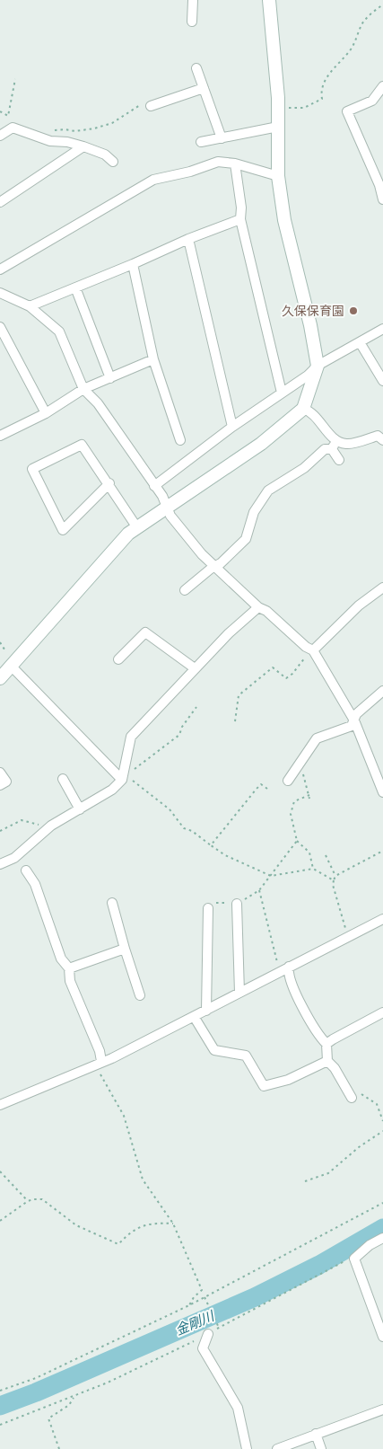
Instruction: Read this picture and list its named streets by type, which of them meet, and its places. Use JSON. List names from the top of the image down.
{
  "water": ["金剛川"],
  "places": ["久保保育園"]
}
